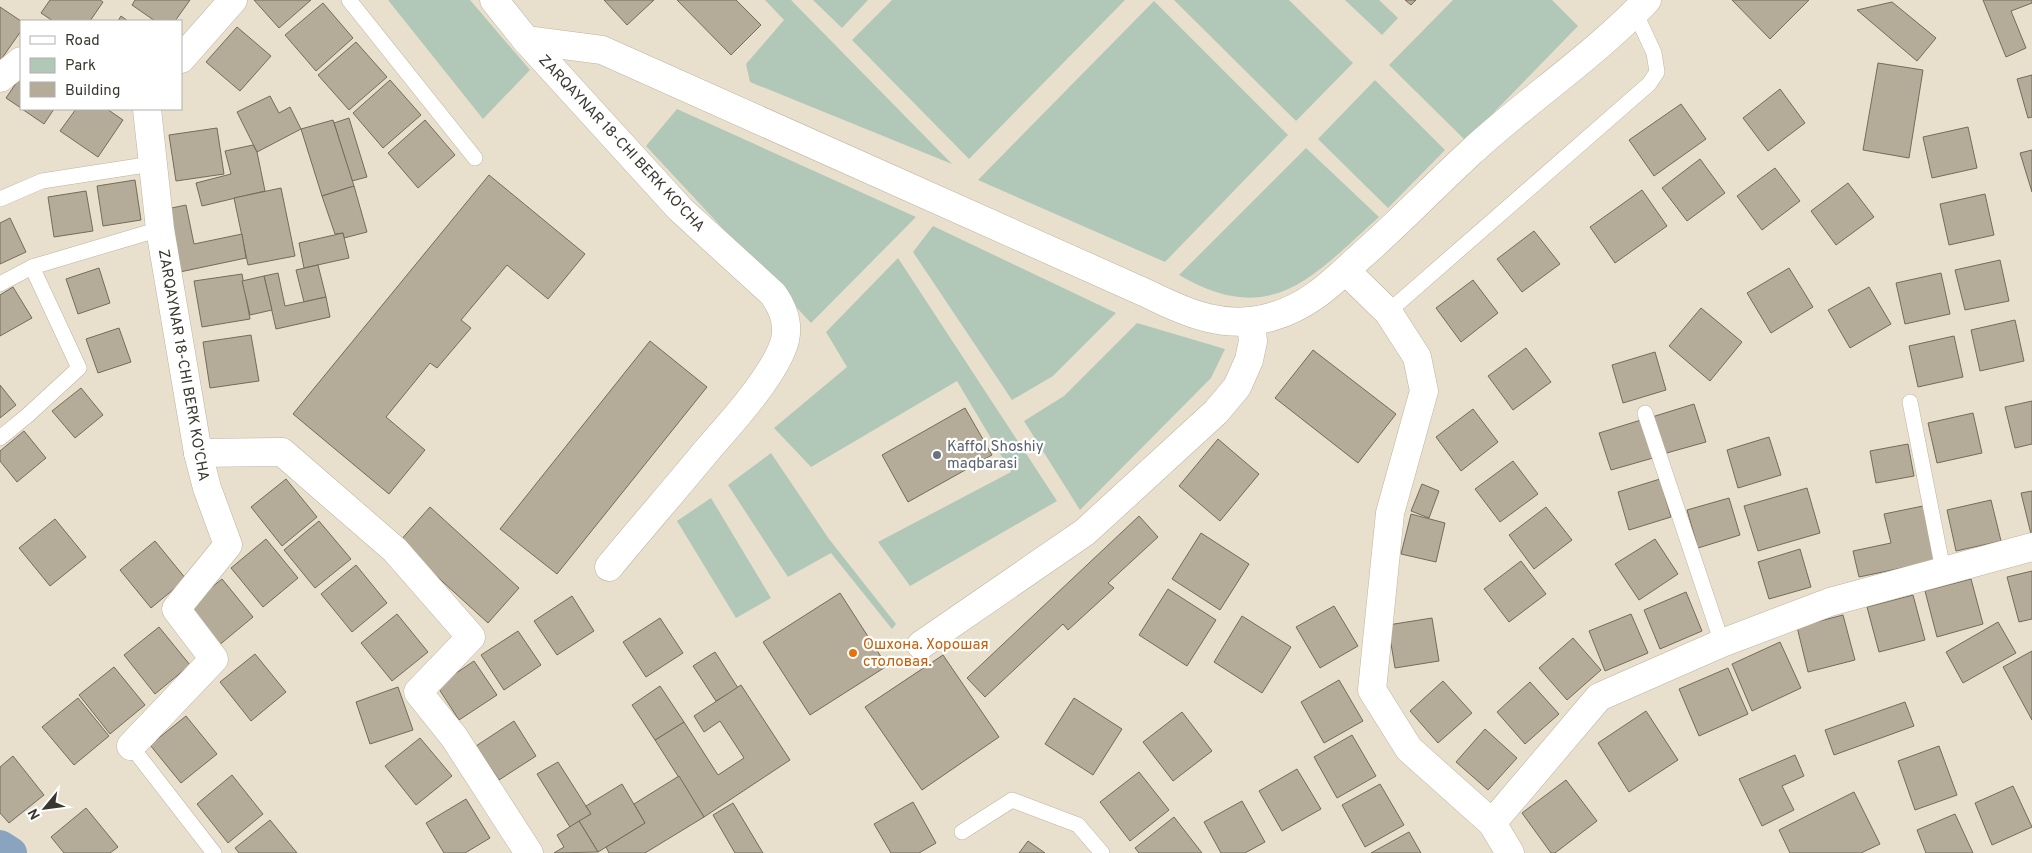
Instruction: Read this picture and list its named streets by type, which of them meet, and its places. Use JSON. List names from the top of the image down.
{
  "streets": {
    "street": ["ZARQAYNAR 18-CHI BERK KO'CHA"]
  },
  "places": ["Kaffol Shoshiy maqbarasi", "Ошхона. Хорошая столовая."],
  "legend": ["Road", "Park", "Building"],
  "north": "bottom left"
}
